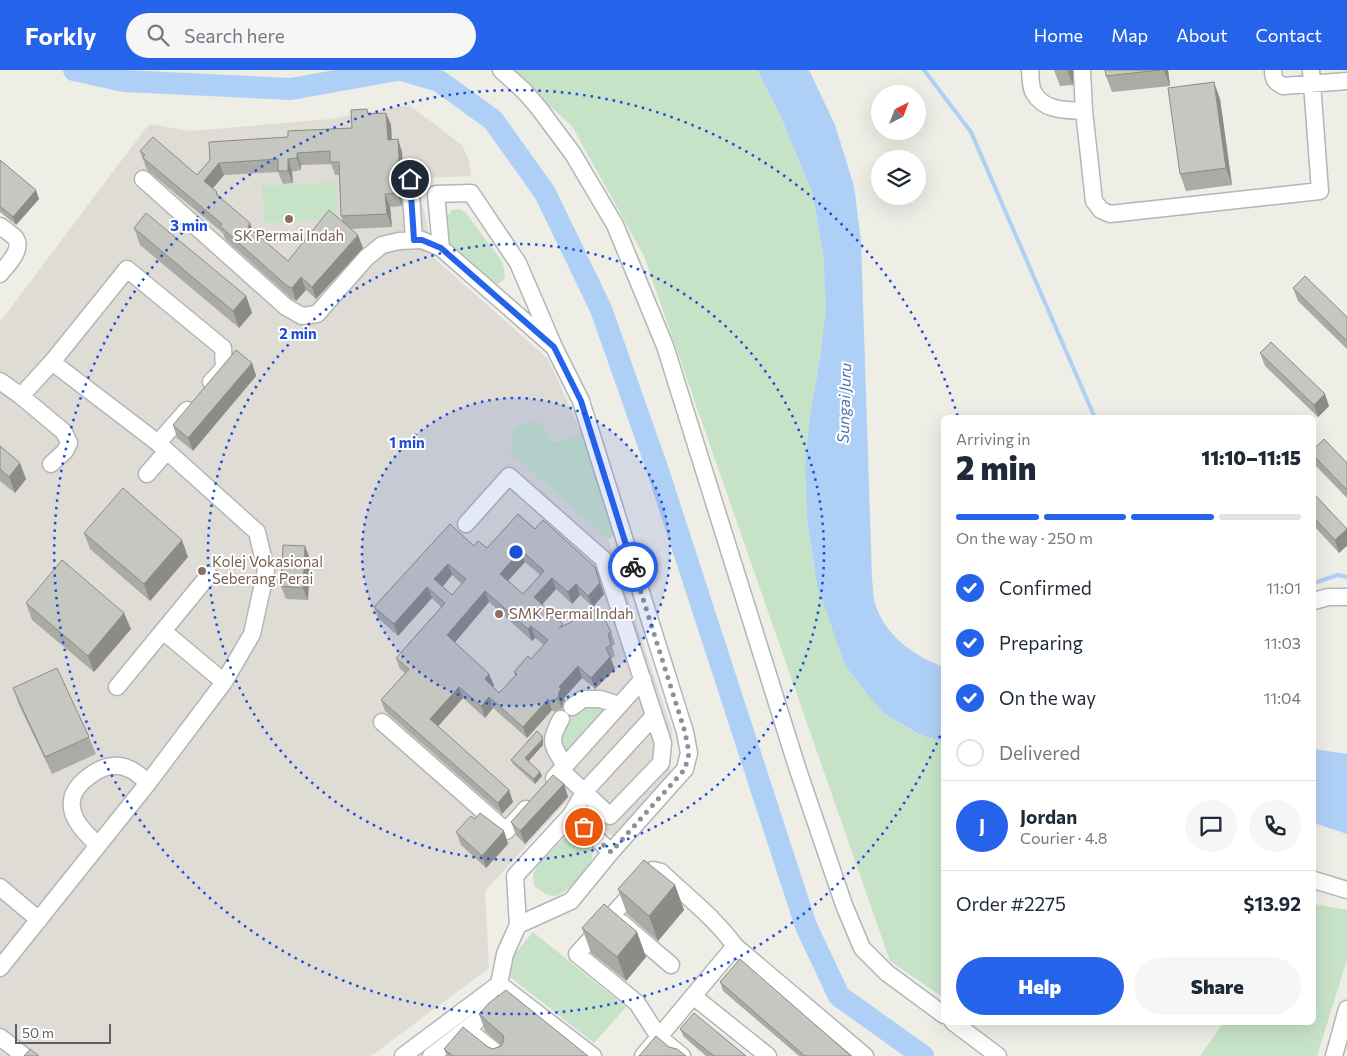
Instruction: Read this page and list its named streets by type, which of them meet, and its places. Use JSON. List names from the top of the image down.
{
  "water": ["Sungai Juru"],
  "places": ["SK Permai Indah", "Kolej Vokasional Seberang Perai", "SMK Permai Indah"],
  "scale_bar": "50 m",
  "north": "top right",
  "page": {
    "header": "Forkly",
    "search": "Search here",
    "nav": [
      "Home",
      "Map",
      "About",
      "Contact"
    ],
    "heading": ["2 min", "Arriving in", "11:10–11:15"],
    "panel": [
      "Jordan",
      "Courier · 4.8",
      "Order #2275",
      "$13.92"
    ],
    "bar": "On the way · 250 m",
    "list": [
      ["Confirmed", "11:01"],
      ["Preparing", "11:03"],
      ["On the way", "11:04"],
      "Delivered"
    ],
    "round": "J",
    "buttons": ["Help", "Share"],
    "scale": "50 m"
  },
  "rings": ["3 min", "2 min", "1 min"]
}
